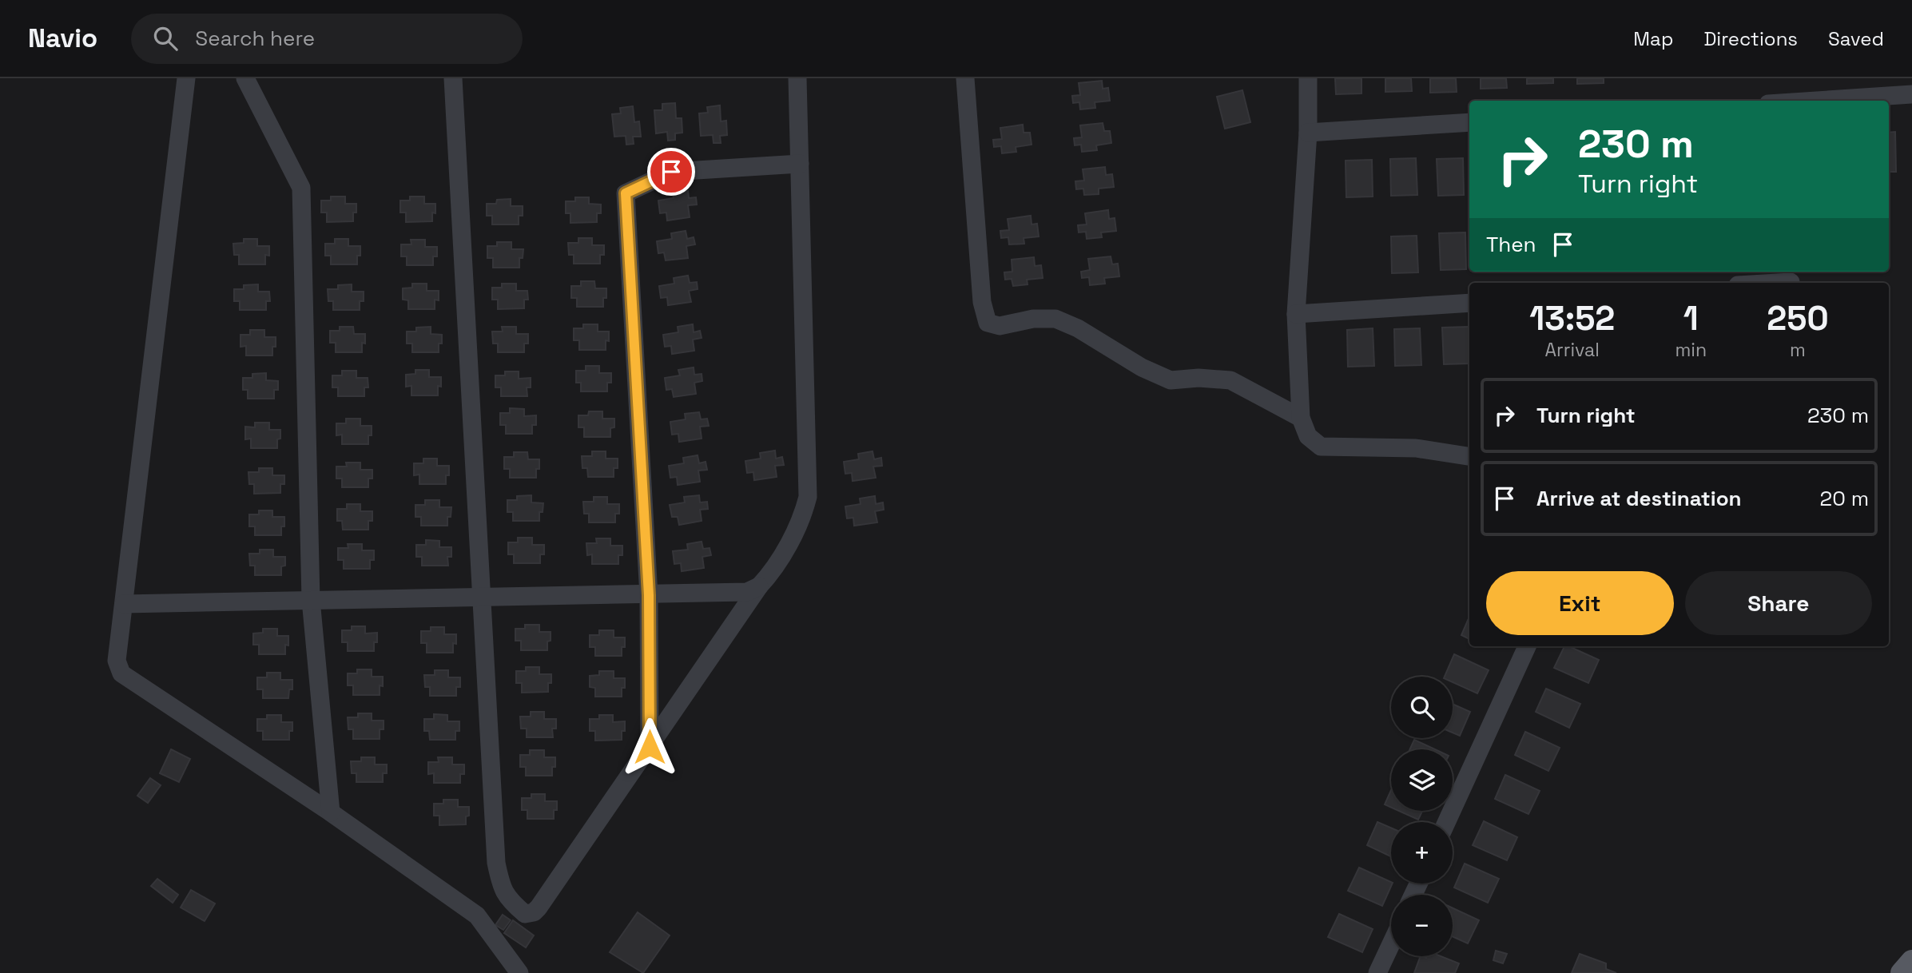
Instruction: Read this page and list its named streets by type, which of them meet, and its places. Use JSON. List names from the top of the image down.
{
  "page": {
    "header": "Navio",
    "search": "Search here",
    "nav": ["Map", "Directions", "Saved"],
    "turn": ["230 m", "Turn right"],
    "then": "Then",
    "eta": [
      "13:52",
      "Arrival",
      "1",
      "min",
      "250",
      "m"
    ],
    "list": [
      {
        "name": "Turn right",
        "value": "230 m"
      },
      {
        "name": "Arrive at destination",
        "value": "20 m"
      }
    ],
    "buttons": ["Exit", "Share"],
    "map_buttons": ["+", "−"]
  }
}
